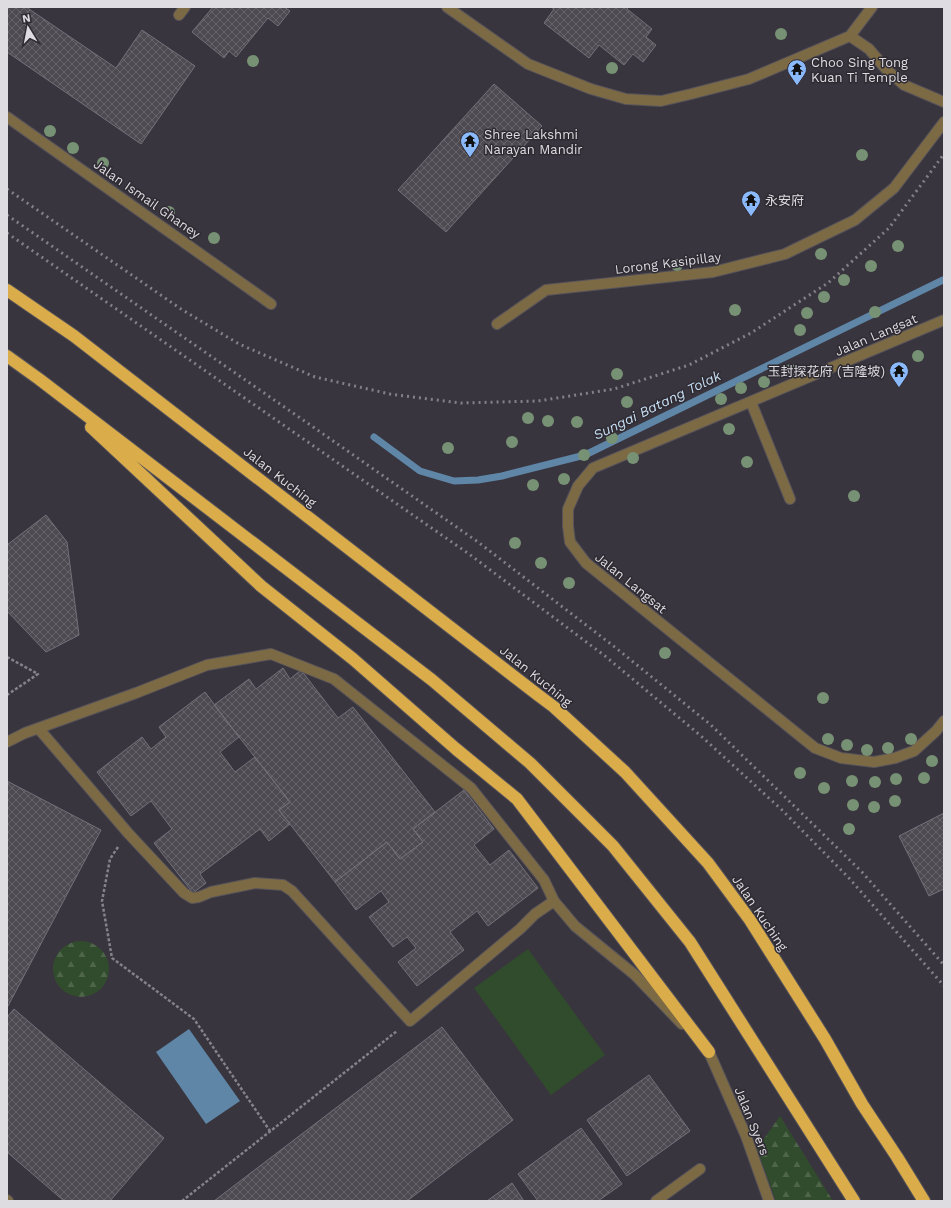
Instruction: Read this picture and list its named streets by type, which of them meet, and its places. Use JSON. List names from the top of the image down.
{
  "streets": {
    "highway": ["Jalan Kuching"],
    "street": [
      "Jalan Ismail Ghaney",
      "Lorong Kasipillay",
      "Jalan Langsat",
      "Jalan Syers"
    ]
  },
  "water": ["Sungai Batang Tolak"],
  "places": {
    "temple": [
      "Choo Sing Tong Kuan Ti Temple",
      "Shree Lakshmi Narayan Mandir",
      "永安府",
      "玉封探花府 (吉隆坡)"
    ]
  },
  "north": "top"
}
